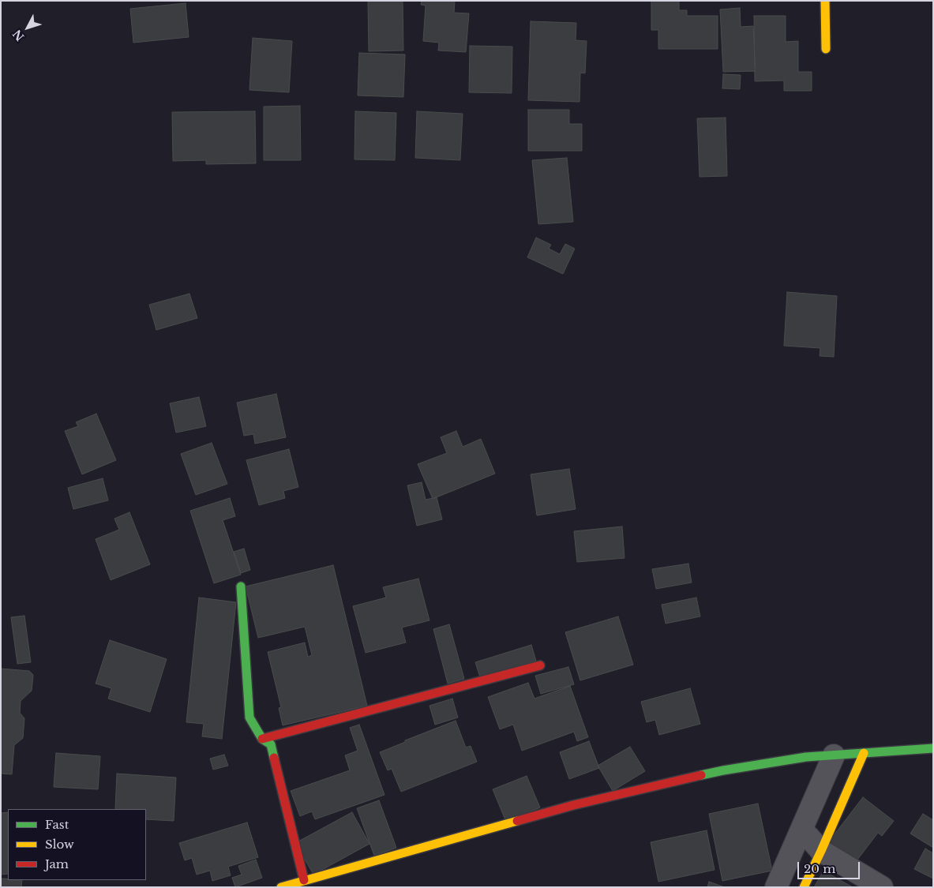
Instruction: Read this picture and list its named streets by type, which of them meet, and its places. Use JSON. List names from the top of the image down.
{
  "legend": ["Fast", "Slow", "Jam"],
  "scale_bar": "20 m",
  "north": "bottom left"
}
